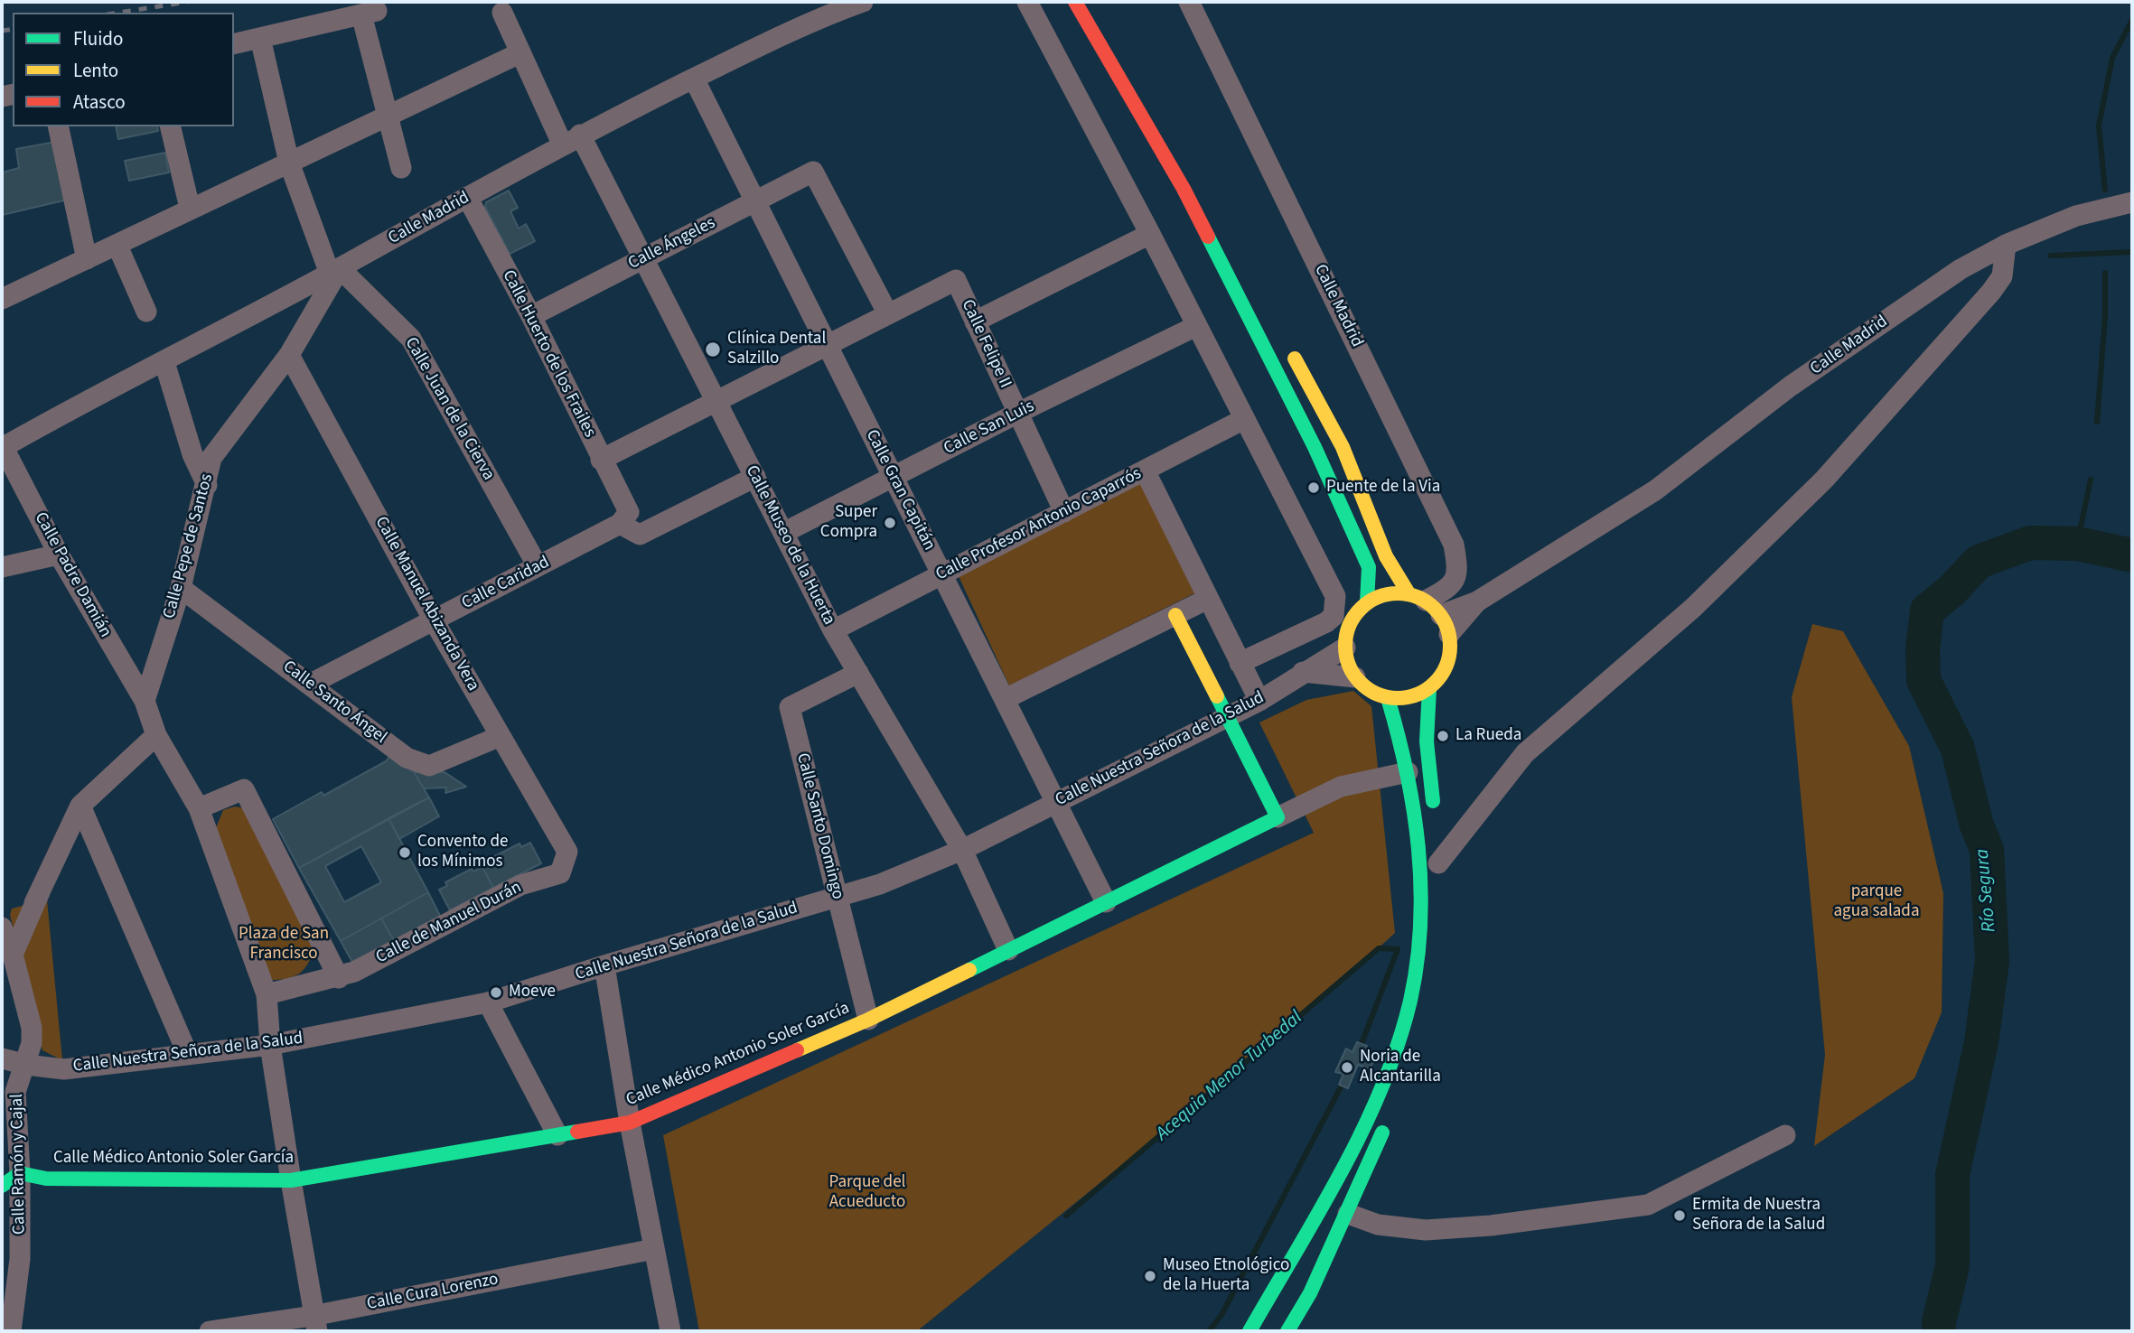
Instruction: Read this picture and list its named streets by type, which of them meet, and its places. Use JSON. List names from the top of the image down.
{
  "streets": {
    "main road": ["Calle Médico Antonio Soler García"],
    "street": [
      "Calle Madrid",
      "Calle Ángeles",
      "Calle Felipe II",
      "Calle Huerto de los Frailes",
      "Calle Juan de la Cierva",
      "Calle San Luis",
      "Calle Gran Capitán",
      "Calle Profesor Antonio Caparrós",
      "Calle Museo de la Huerta",
      "Calle Pepe de Santos",
      "Calle Padre Damián",
      "Calle Caridad",
      "Calle Manuel Abizanda Vera",
      "Calle Santo Ángel",
      "Calle Nuestra Señora de la Salud",
      "Calle Santo Domingo",
      "Calle de Manuel Durán",
      "Calle Ramón y Cajal",
      "Calle Cura Lorenzo"
    ]
  },
  "crossings": [
    ["Calle Madrid", "Calle Huerto de los Frailes"],
    ["Calle Madrid", "Calle Juan de la Cierva"],
    ["Calle Madrid", "Calle Gran Capitán"],
    ["Calle Madrid", "Calle Museo de la Huerta"],
    ["Calle Madrid", "Calle Pepe de Santos"],
    ["Calle Madrid", "Calle Padre Damián"],
    ["Calle Madrid", "Calle Nuestra Señora de la Salud"],
    ["Calle Ángeles", "Calle Felipe II"],
    ["Calle Ángeles", "Calle Huerto de los Frailes"],
    ["Calle Ángeles", "Calle Gran Capitán"],
    ["Calle Ángeles", "Calle Museo de la Huerta"],
    ["Calle Felipe II", "Calle San Luis"],
    ["Calle Felipe II", "Calle Profesor Antonio Caparrós"],
    ["Calle Huerto de los Frailes", "Calle Caridad"],
    ["Calle Juan de la Cierva", "Calle Pepe de Santos"],
    ["Calle Juan de la Cierva", "Calle Caridad"],
    ["Calle San Luis", "Calle Gran Capitán"],
    ["Calle San Luis", "Calle Museo de la Huerta"],
    ["Calle Gran Capitán", "Calle Profesor Antonio Caparrós"],
    ["Calle Gran Capitán", "Calle Nuestra Señora de la Salud"],
    ["Calle Gran Capitán", "Calle Médico Antonio Soler García"],
    ["Calle Profesor Antonio Caparrós", "Calle Museo de la Huerta"],
    ["Calle Museo de la Huerta", "Calle Nuestra Señora de la Salud"],
    ["Calle Museo de la Huerta", "Calle Santo Domingo"],
    ["Calle Museo de la Huerta", "Calle Médico Antonio Soler García"],
    ["Calle Pepe de Santos", "Calle Padre Damián"],
    ["Calle Pepe de Santos", "Calle Manuel Abizanda Vera"],
    ["Calle Pepe de Santos", "Calle Santo Ángel"],
    ["Calle Caridad", "Calle Manuel Abizanda Vera"],
    ["Calle Caridad", "Calle Santo Ángel"],
    ["Calle Manuel Abizanda Vera", "Calle Santo Ángel"],
    ["Calle Manuel Abizanda Vera", "Calle de Manuel Durán"],
    ["Calle Nuestra Señora de la Salud", "Calle Santo Domingo"],
    ["Calle Nuestra Señora de la Salud", "Calle Ramón y Cajal"],
    ["Calle Santo Domingo", "Calle Médico Antonio Soler García"],
    ["Calle Médico Antonio Soler García", "Calle Ramón y Cajal"]
  ],
  "water": ["Río Segura", "Acequia Menor Turbedal"],
  "parks": ["parque agua salada", "Plaza de San Francisco", "Parque del Acueducto"],
  "places": [
    "Clínica Dental Salzillo",
    "Puente de la Via",
    "Super Compra",
    "La Rueda",
    "Convento de los Mínimos",
    "Moeve",
    "Noria de Alcantarilla",
    "Ermita de Nuestra Señora de la Salud",
    "Museo Etnológico de la Huerta"
  ],
  "legend": ["Fluido", "Lento", "Atasco"]
}
